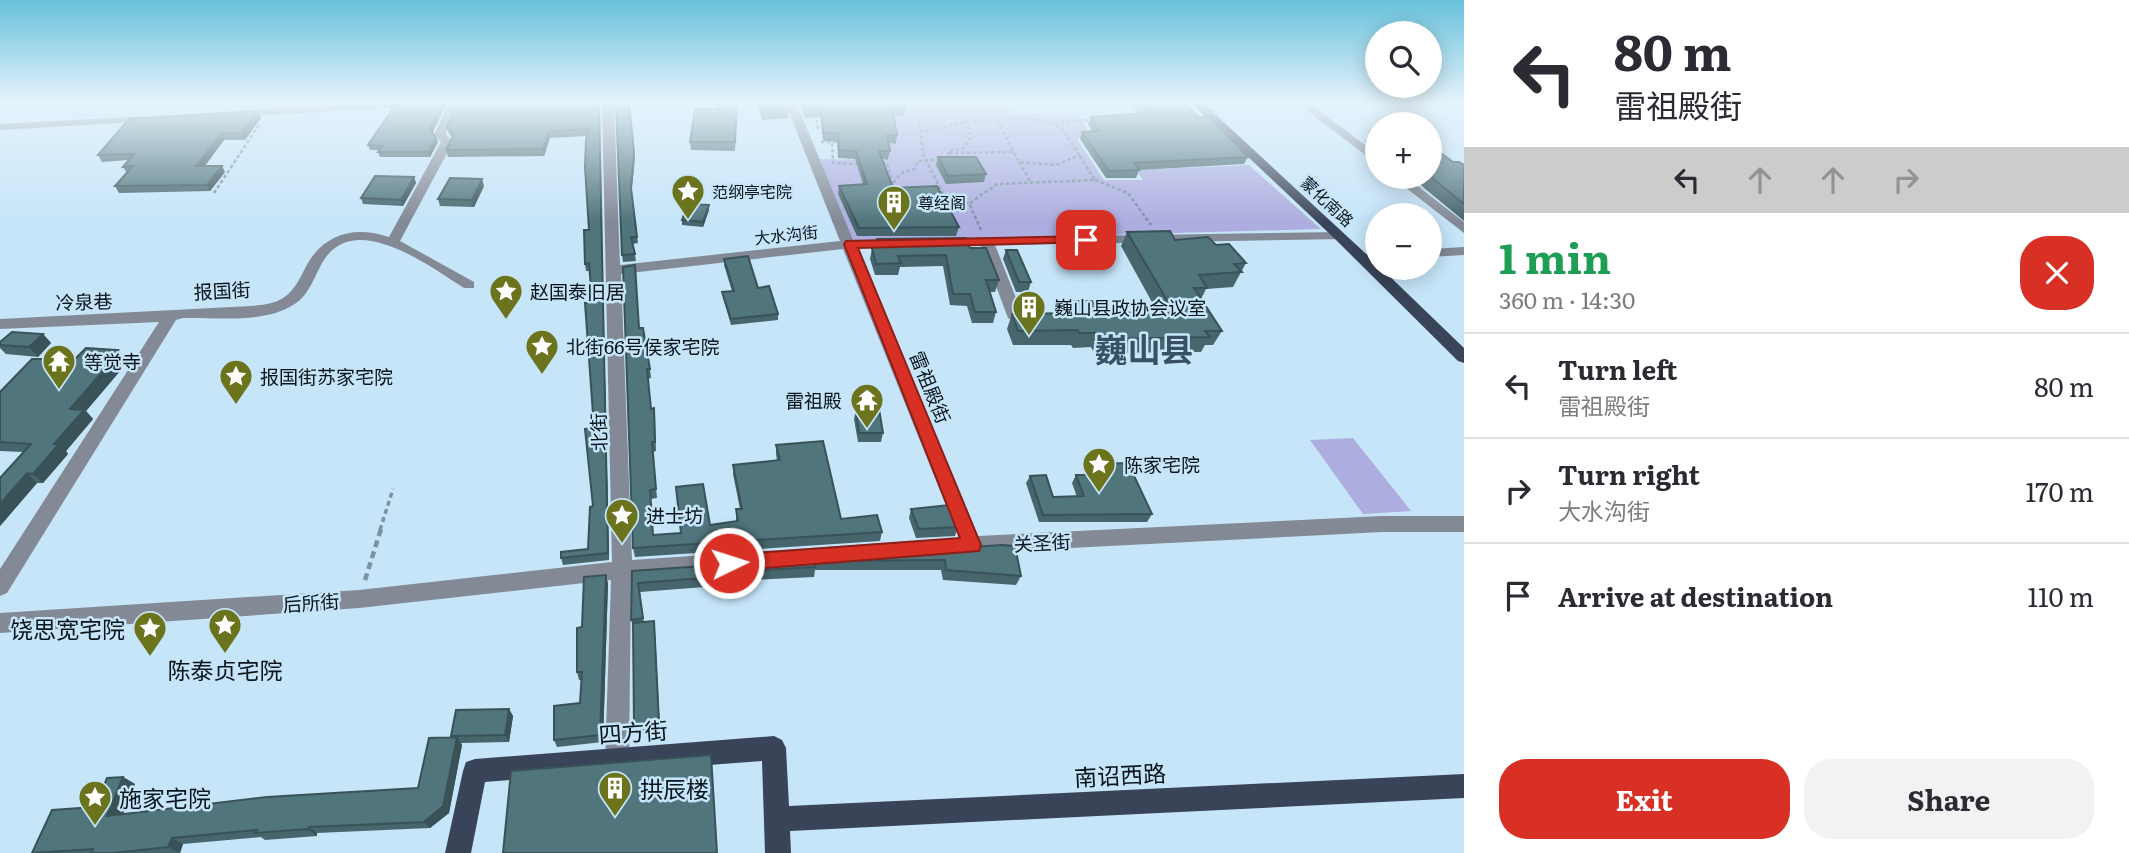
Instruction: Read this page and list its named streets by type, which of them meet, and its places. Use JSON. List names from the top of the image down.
{
  "streets": {
    "main road": ["蒙化南路", "四方街", "南诏西路"],
    "street": [
      "大水沟街",
      "报国街",
      "冷泉巷",
      "雷祖殿街",
      "北街",
      "关圣街",
      "后所街"
    ]
  },
  "crossings": [
    ["大水沟街", "雷祖殿街"],
    ["大水沟街", "北街"],
    ["报国街", "冷泉巷"],
    ["雷祖殿街", "关圣街"],
    ["北街", "关圣街"],
    ["北街", "后所街"],
    ["北街", "四方街"],
    ["关圣街", "后所街"],
    ["四方街", "南诏西路"]
  ],
  "districts": ["巍山县"],
  "places": {
    "place": [
      "范纲亭宅院",
      "赵国泰旧居",
      "北街66号侯家宅院",
      "报国街苏家宅院",
      "陈家宅院",
      "进士坊",
      "陈泰贞宅院",
      "饶思宽宅院",
      "施家宅院"
    ],
    "building": ["尊经阁", "巍山县政协会议室", "拱辰楼"],
    "temple": ["等觉寺", "雷祖殿"]
  },
  "page": {
    "turn": ["80 m", "雷祖殿街"],
    "map_buttons": ["+", "−"],
    "heading": ["1 min", "360 m · 14:30"],
    "list": [
      {
        "name": "Turn left",
        "note": "雷祖殿街",
        "value": "80 m"
      },
      {
        "name": "Turn right",
        "note": "大水沟街",
        "value": "170 m"
      },
      {
        "name": "Arrive at destination",
        "value": "110 m"
      }
    ],
    "buttons": ["Exit", "Share"]
  }
}
